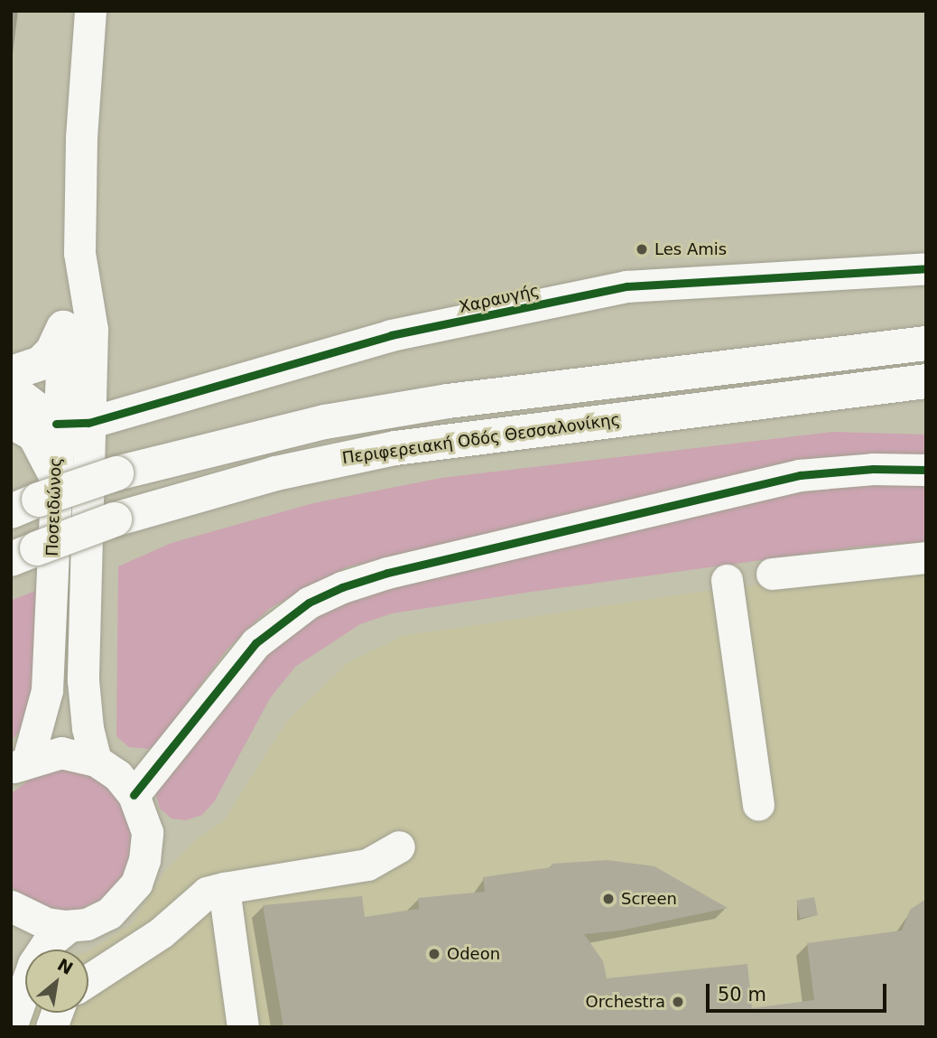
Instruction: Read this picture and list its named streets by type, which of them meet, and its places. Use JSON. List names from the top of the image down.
{
  "streets": {
    "highway": ["Περιφερειακή Οδός Θεσσαλονίκης"],
    "street": ["Χαραυγής", "Ποσειδώνος"]
  },
  "crossings": [
    ["Χαραυγής", "Ποσειδώνος"]
  ],
  "places": [
    "Les Amis",
    "Screen",
    "Odeon",
    "Orchestra"
  ],
  "scale_bar": "50 m",
  "north": "top right"
}
